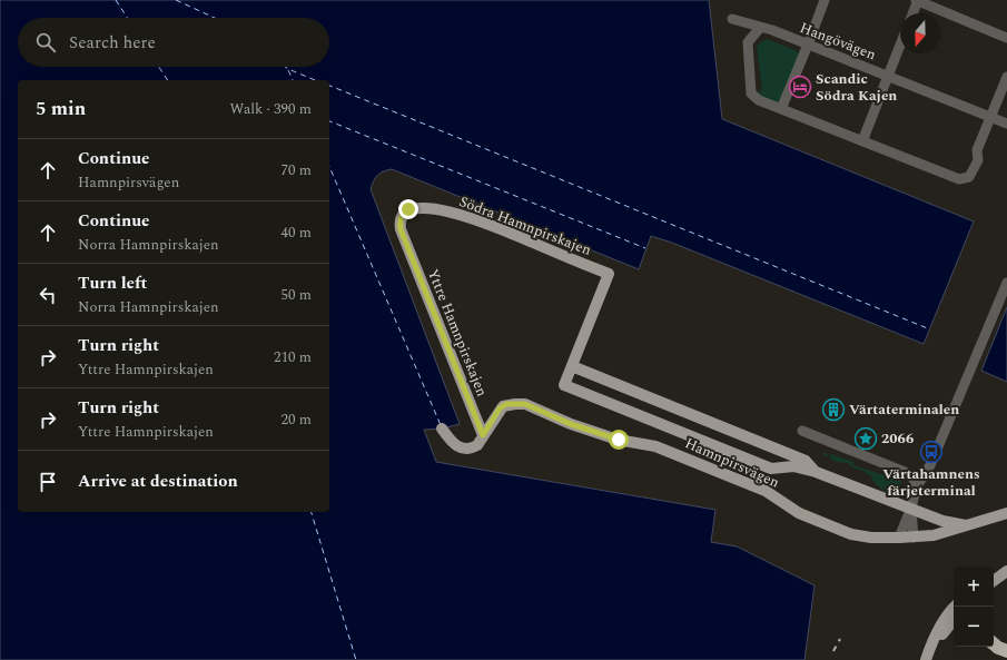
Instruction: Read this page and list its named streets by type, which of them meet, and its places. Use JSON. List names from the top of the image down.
{
  "streets": {
    "main road": ["Södra Hamnpirskajen", "Yttre Hamnpirskajen", "Hamnpirsvägen"],
    "street": ["Hangövägen"]
  },
  "crossings": [
    ["Södra Hamnpirskajen", "Yttre Hamnpirskajen"],
    ["Södra Hamnpirskajen", "Hamnpirsvägen"],
    ["Yttre Hamnpirskajen", "Hamnpirsvägen"]
  ],
  "places": {
    "hotel": ["Scandic Södra Kajen"],
    "building": ["Värtaterminalen"],
    "place": ["2066"],
    "bus stop": ["Värtahamnens färjeterminal"]
  },
  "north": "bottom",
  "page": {
    "search": "Search here",
    "heading": ["5 min", "Walk · 390 m"],
    "list": [
      ["Continue", "Hamnpirsvägen", "70 m"],
      ["Continue", "Norra Hamnpirskajen", "40 m"],
      ["Turn left", "Norra Hamnpirskajen", "50 m"],
      ["Turn right", "Yttre Hamnpirskajen", "210 m"],
      ["Turn right", "Yttre Hamnpirskajen", "20 m"],
      "Arrive at destination"
    ],
    "map_buttons": ["+", "−"]
  }
}
